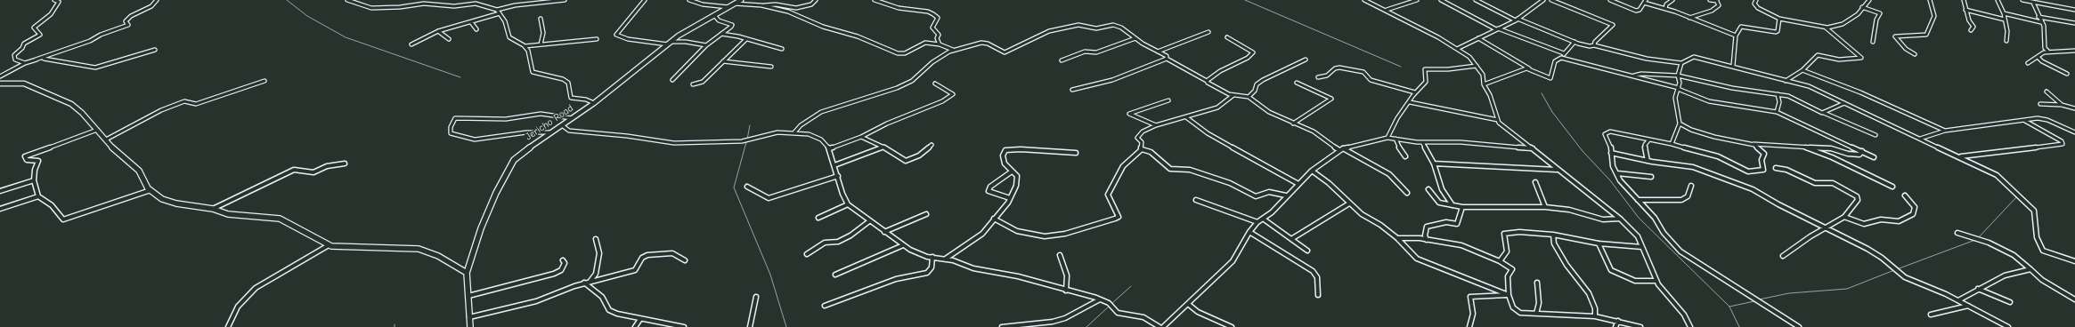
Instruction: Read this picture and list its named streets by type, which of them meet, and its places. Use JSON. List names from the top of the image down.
{
  "streets": {
    "street": ["Jericho Road"]
  }
}
